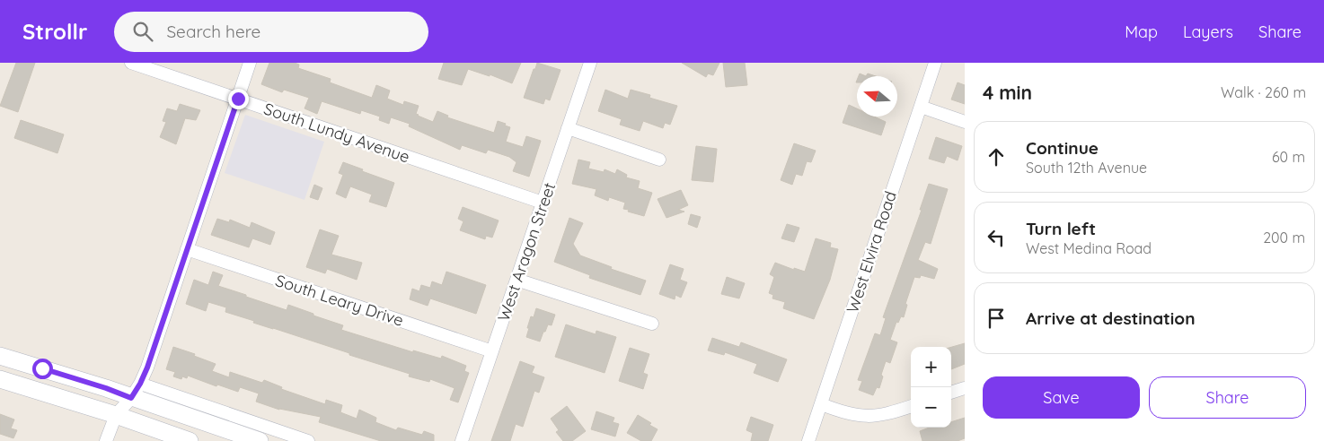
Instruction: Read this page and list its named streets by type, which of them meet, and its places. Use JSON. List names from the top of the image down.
{
  "streets": {
    "street": [
      "South Lundy Avenue",
      "West Aragon Street",
      "West Elvira Road",
      "South Leary Drive"
    ]
  },
  "crossings": [
    ["South Lundy Avenue", "West Aragon Street"],
    ["West Aragon Street", "South Leary Drive"]
  ],
  "north": "left",
  "page": {
    "header": "Strollr",
    "search": "Search here",
    "nav": ["Map", "Layers", "Share"],
    "heading": ["4 min", "Walk · 260 m"],
    "list": [
      ["Continue", "South 12th Avenue", "60 m"],
      ["Turn left", "West Medina Road", "200 m"],
      "Arrive at destination"
    ],
    "map_buttons": ["+", "−"],
    "buttons": ["Save", "Share"]
  }
}
